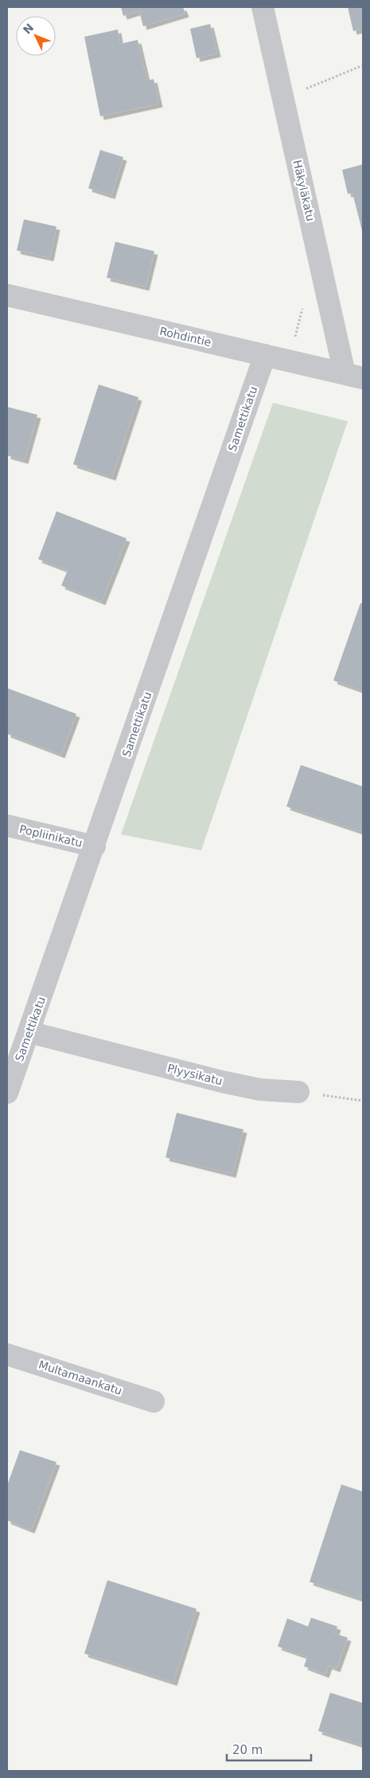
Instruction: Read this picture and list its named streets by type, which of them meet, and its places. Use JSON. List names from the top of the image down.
{
  "streets": {
    "street": [
      "Häkyläkatu",
      "Rohdintie",
      "Samettikatu",
      "Popliinikatu",
      "Plyysikatu",
      "Multamaankatu"
    ]
  },
  "crossings": [
    ["Häkyläkatu", "Rohdintie"],
    ["Rohdintie", "Samettikatu"],
    ["Samettikatu", "Popliinikatu"],
    ["Samettikatu", "Plyysikatu"]
  ],
  "scale_bar": "20 m",
  "north": "top left"
}
